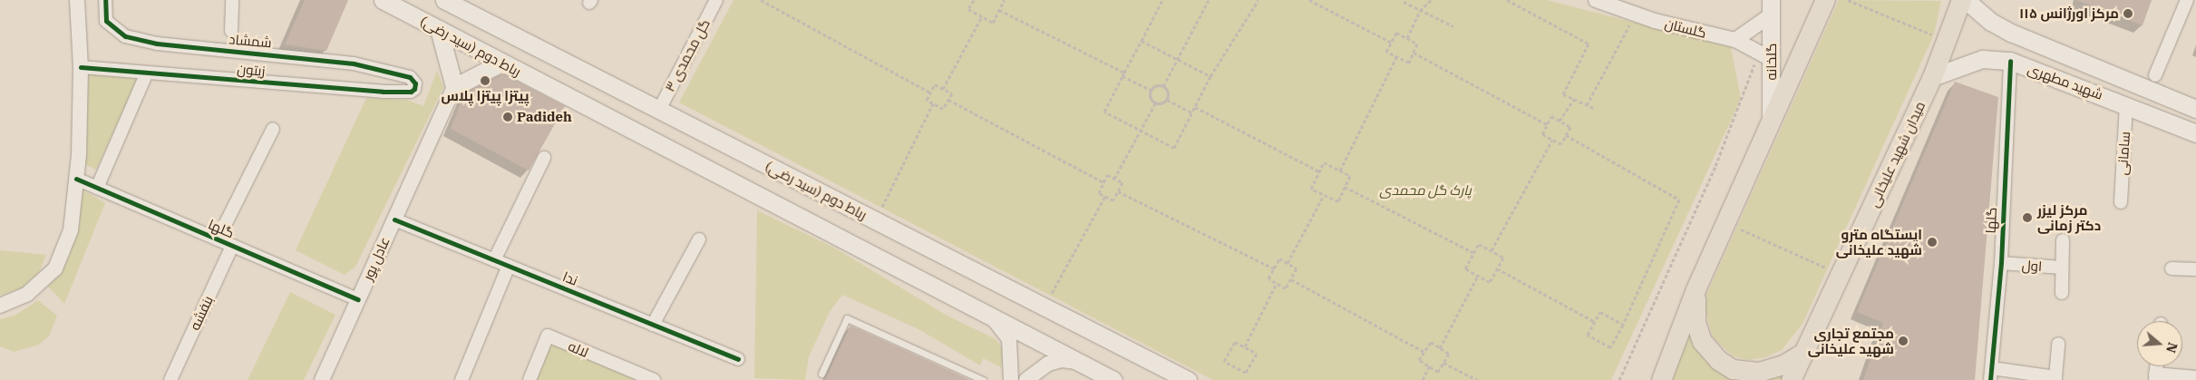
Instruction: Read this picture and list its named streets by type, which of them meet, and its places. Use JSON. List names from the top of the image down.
{
  "streets": {
    "main road": [
      "رباط دوم (سید رضی)",
      "گلخانه",
      "شهید مطهری",
      "میدان شهید علیخانی"
    ],
    "street": [
      "گلستان",
      "شمشاد",
      "گل محمدی ۳",
      "زیتون",
      "سامانی",
      "گلها",
      "عادل پور",
      "اول",
      "ندا",
      "بنفشه",
      "لاله"
    ]
  },
  "crossings": [
    ["گلستان", "گلخانه"],
    ["شمشاد", "زیتون"],
    ["رباط دوم (سید رضی)", "گل محمدی ۳"],
    ["شهید مطهری", "سامانی"],
    ["شهید مطهری", "میدان شهید علیخانی"],
    ["شهید مطهری", "گلها"],
    ["گلها", "عادل پور"],
    ["گلها", "اول"],
    ["گلها", "بنفشه"],
    ["عادل پور", "ندا"]
  ],
  "parks": ["پارک گل محمدی"],
  "places": [
    "مرکز اورژانس ۱۱۵",
    "پیتزا پیتزا پلاس",
    "Padideh",
    "مرکز لیزر دکتر زمانی",
    "ایستگاه مترو شهید علیخانی",
    "مجتمع تجاری شهید علیخانی"
  ],
  "north": "right"
}
